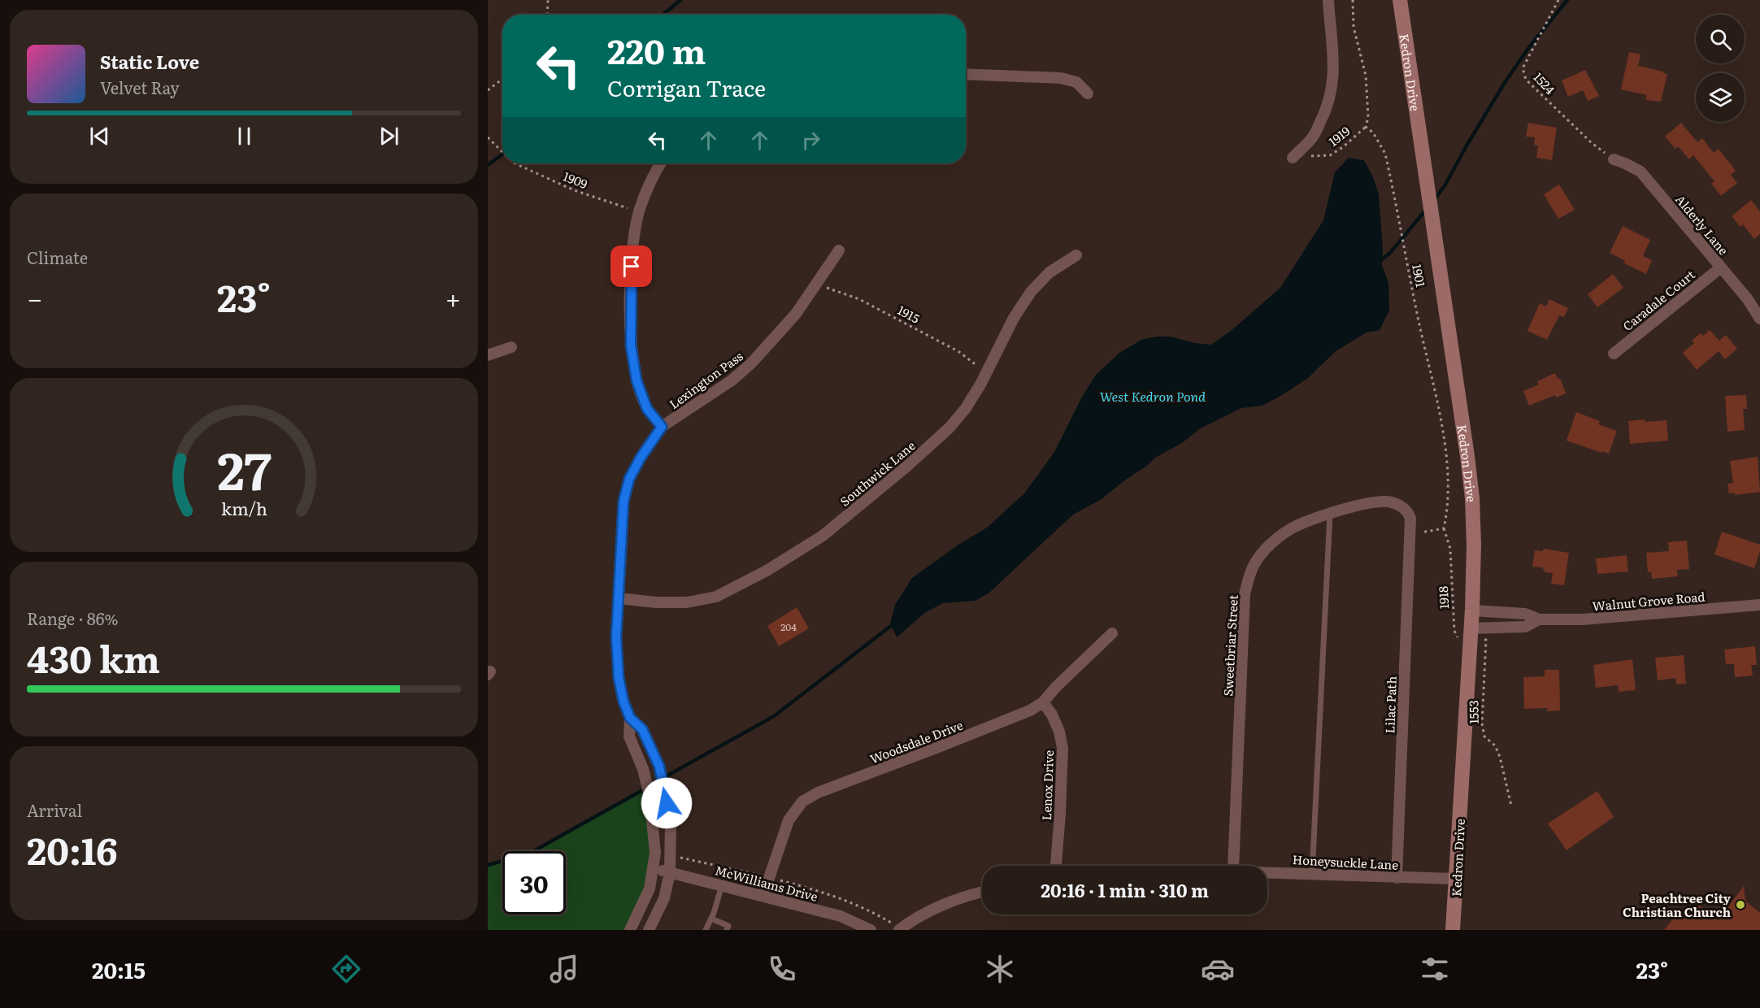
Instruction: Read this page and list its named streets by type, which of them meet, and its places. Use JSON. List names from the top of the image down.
{
  "streets": {
    "street": [
      "Kedron Drive",
      "Alderly Lane",
      "Caradale Court",
      "Lexington Pass",
      "Southwick Lane",
      "Walnut Grove Road",
      "Sweetbriar Street",
      "Lilac Path",
      "Woodsdale Drive",
      "Lenox Drive",
      "Honeysuckle Lane",
      "McWilliams Drive"
    ],
    "path": [
      "1524",
      "1919",
      "1909",
      "1901",
      "1915",
      "1918",
      "1553"
    ]
  },
  "crossings": [
    ["Kedron Drive", "1918"],
    ["Kedron Drive", "Walnut Grove Road"],
    ["Kedron Drive", "Honeysuckle Lane"],
    ["1524", "Alderly Lane"],
    ["1919", "1901"],
    ["Alderly Lane", "Caradale Court"],
    ["1901", "1918"],
    ["1915", "Lexington Pass"],
    ["1915", "Southwick Lane"],
    ["Lexington Pass", "Southwick Lane"],
    ["Lexington Pass", "McWilliams Drive"],
    ["1918", "Walnut Grove Road"],
    ["1918", "1553"],
    ["Sweetbriar Street", "Lilac Path"],
    ["Lilac Path", "Honeysuckle Lane"],
    ["Woodsdale Drive", "Lenox Drive"],
    ["Woodsdale Drive", "McWilliams Drive"]
  ],
  "water": ["West Kedron Pond"],
  "places": ["Peachtree City Christian Church"],
  "house_numbers": ["204"],
  "page": {
    "turn": ["220 m", "Corrigan Trace"],
    "song": ["Static Love", "Velvet Ray"],
    "tile": [
      "Climate",
      ["Range · 86%", "430 km"],
      ["Arrival", "20:16"]
    ],
    "heat": ["−", "23°", "+"],
    "limit": "30",
    "trip": "20:16 · 1 min · 310 m",
    "tabs": ["20:15", "23°"],
    "gauge": ["27", "km/h"]
  }
}
